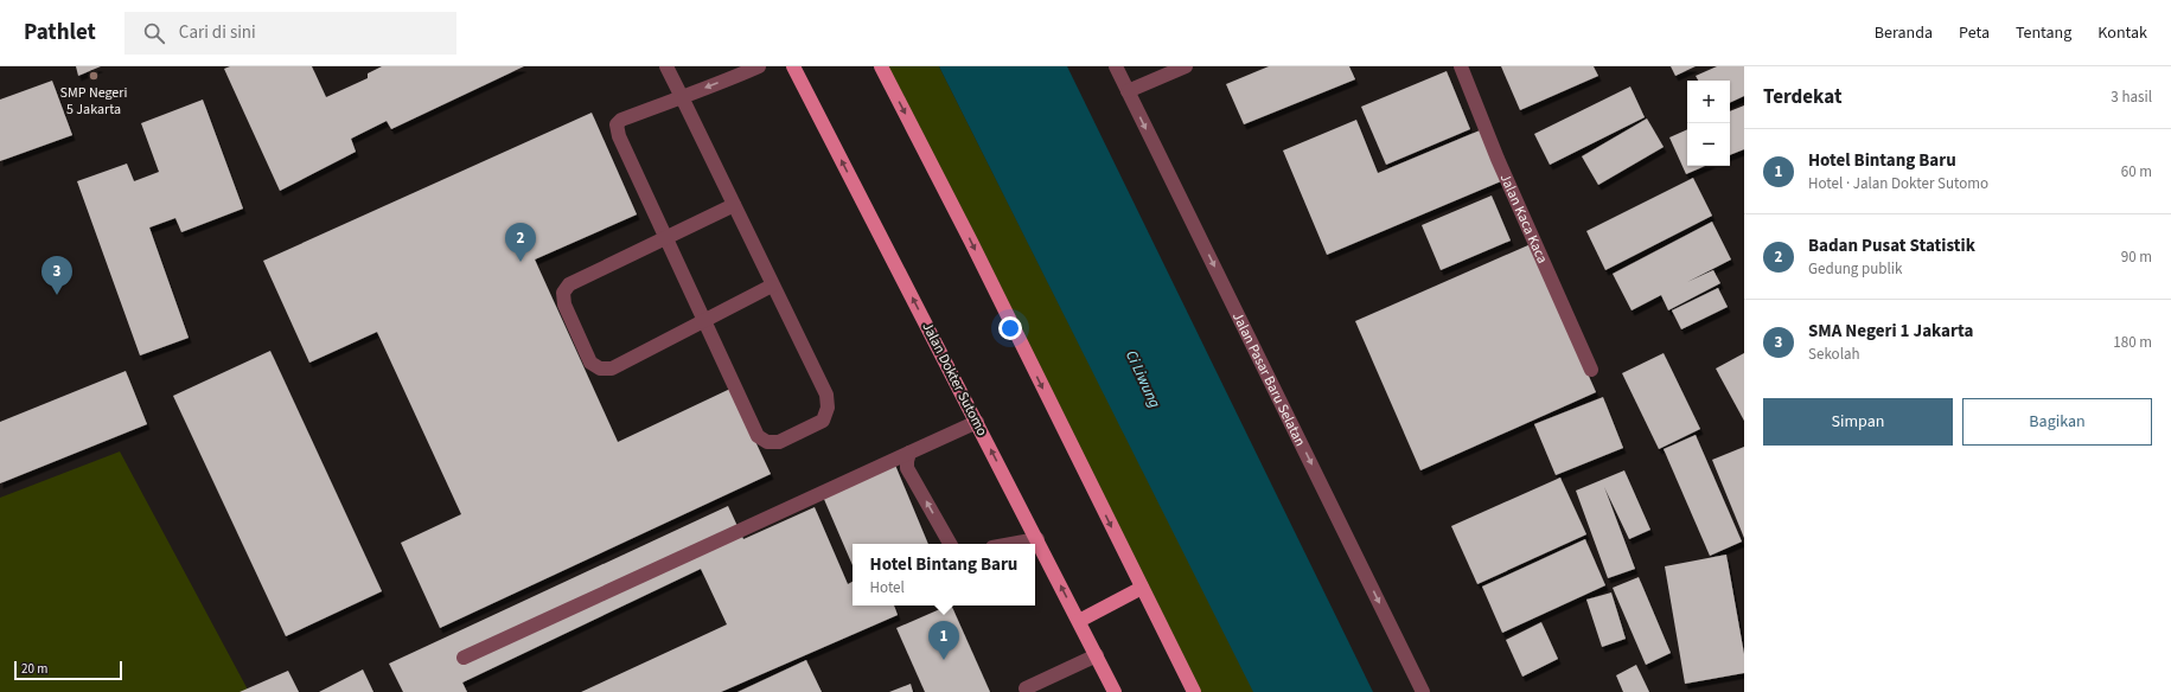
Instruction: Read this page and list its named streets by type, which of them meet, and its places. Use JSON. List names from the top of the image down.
{
  "streets": {
    "main road": ["Jalan Dokter Sutomo"],
    "street": ["Jalan Kaca Kaca", "Jalan Pasar Baru Selatan"]
  },
  "one_way": ["Jalan Pasar Baru Selatan"],
  "water": ["Ci Liwung"],
  "places": ["SMP Negeri 5 Jakarta"],
  "scale_bar": "20 m",
  "page": {
    "header": "Pathlet",
    "search": "Cari di sini",
    "nav": [
      "Beranda",
      "Peta",
      "Tentang",
      "Kontak"
    ],
    "heading": ["Terdekat", "3 hasil"],
    "map_buttons": ["+", "−"],
    "list": [
      {
        "mark": "1",
        "name": "Hotel Bintang Baru",
        "note": "Hotel · Jalan Dokter Sutomo",
        "value": "60 m"
      },
      {
        "mark": "2",
        "name": "Badan Pusat Statistik",
        "note": "Gedung publik",
        "value": "90 m"
      },
      {
        "mark": "3",
        "name": "SMA Negeri 1 Jakarta",
        "note": "Sekolah",
        "value": "180 m"
      }
    ],
    "pins": ["2", "3", "1"],
    "buttons": ["Simpan", "Bagikan"],
    "popup": ["Hotel Bintang Baru", "Hotel"],
    "scale": "20 m"
  }
}
